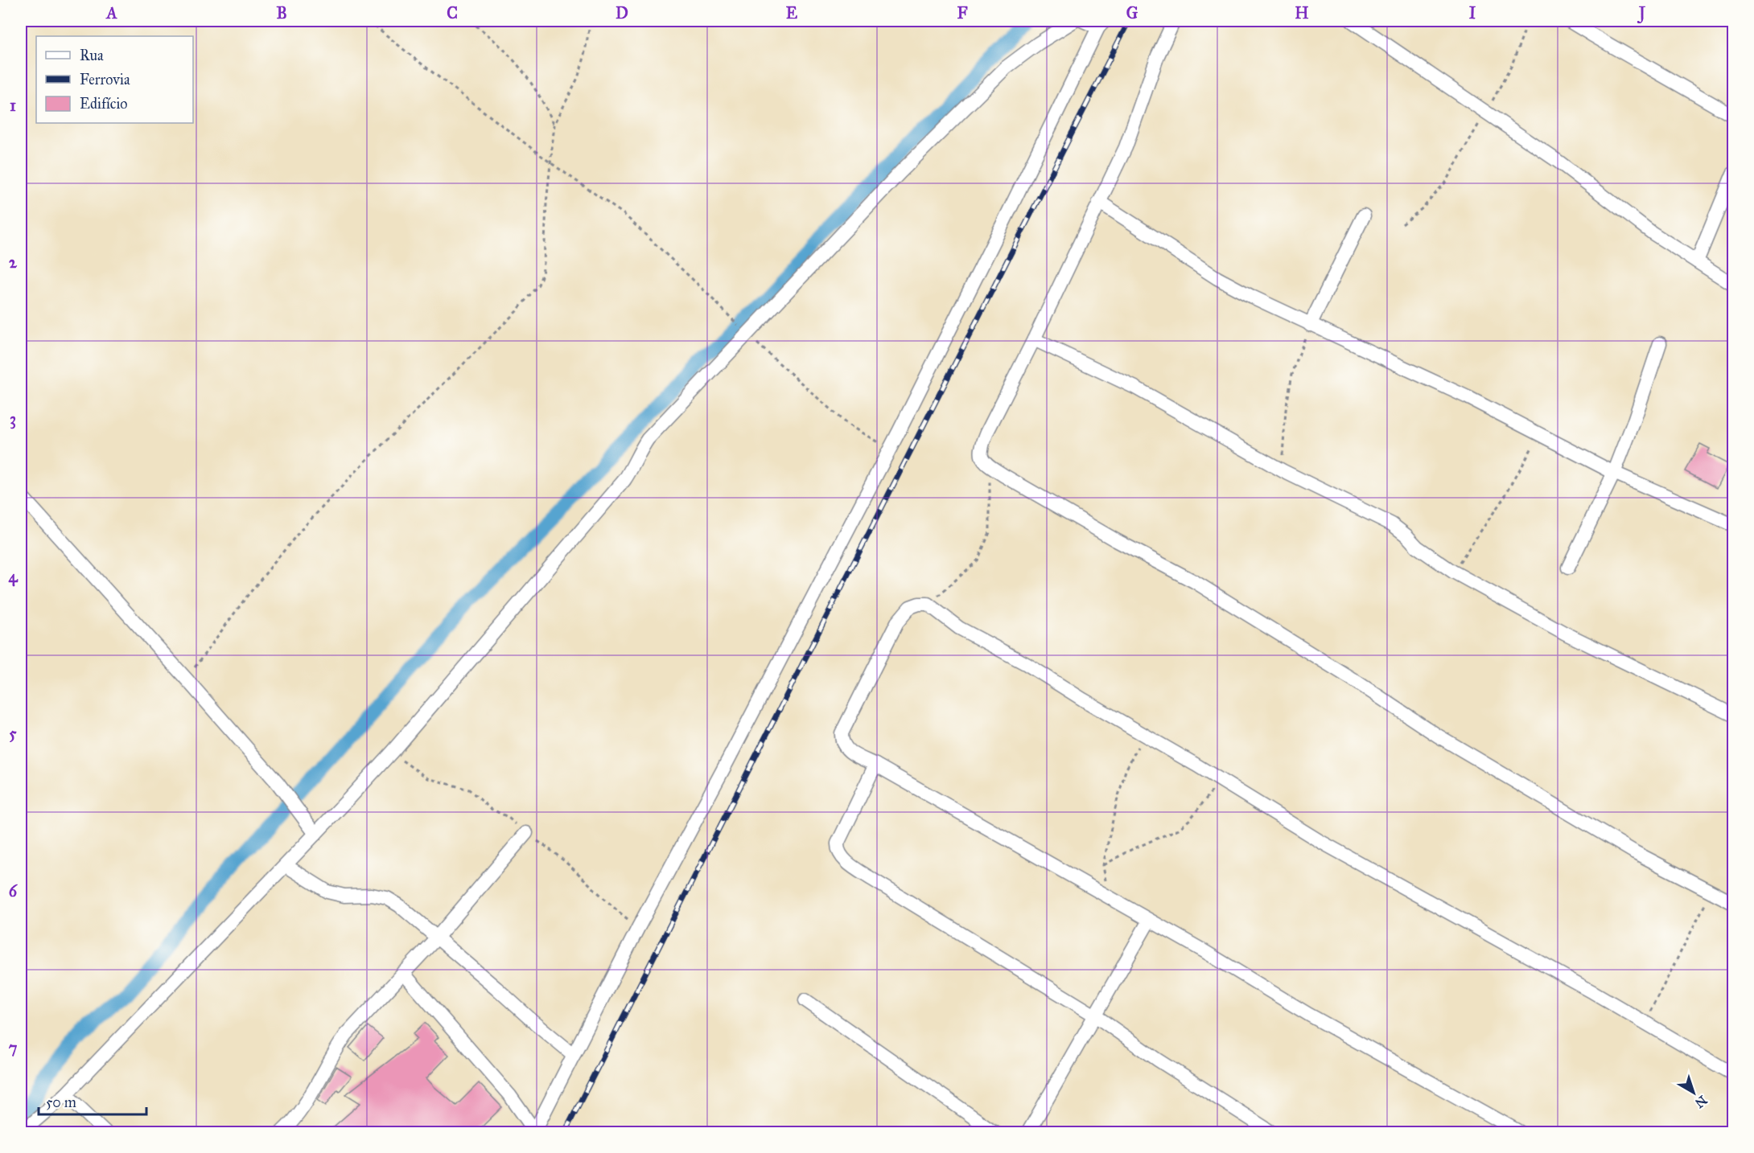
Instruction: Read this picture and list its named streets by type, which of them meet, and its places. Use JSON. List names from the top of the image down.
{
  "legend": ["Rua", "Ferrovia", "Edifício"],
  "scale_bar": "50 m",
  "north": "bottom right",
  "grid": {
    "columns": [
      "A",
      "B",
      "C",
      "D",
      "E",
      "F",
      "G",
      "H",
      "I",
      "J"
    ],
    "rows": [
      "1",
      "2",
      "3",
      "4",
      "5",
      "6",
      "7"
    ]
  }
}
